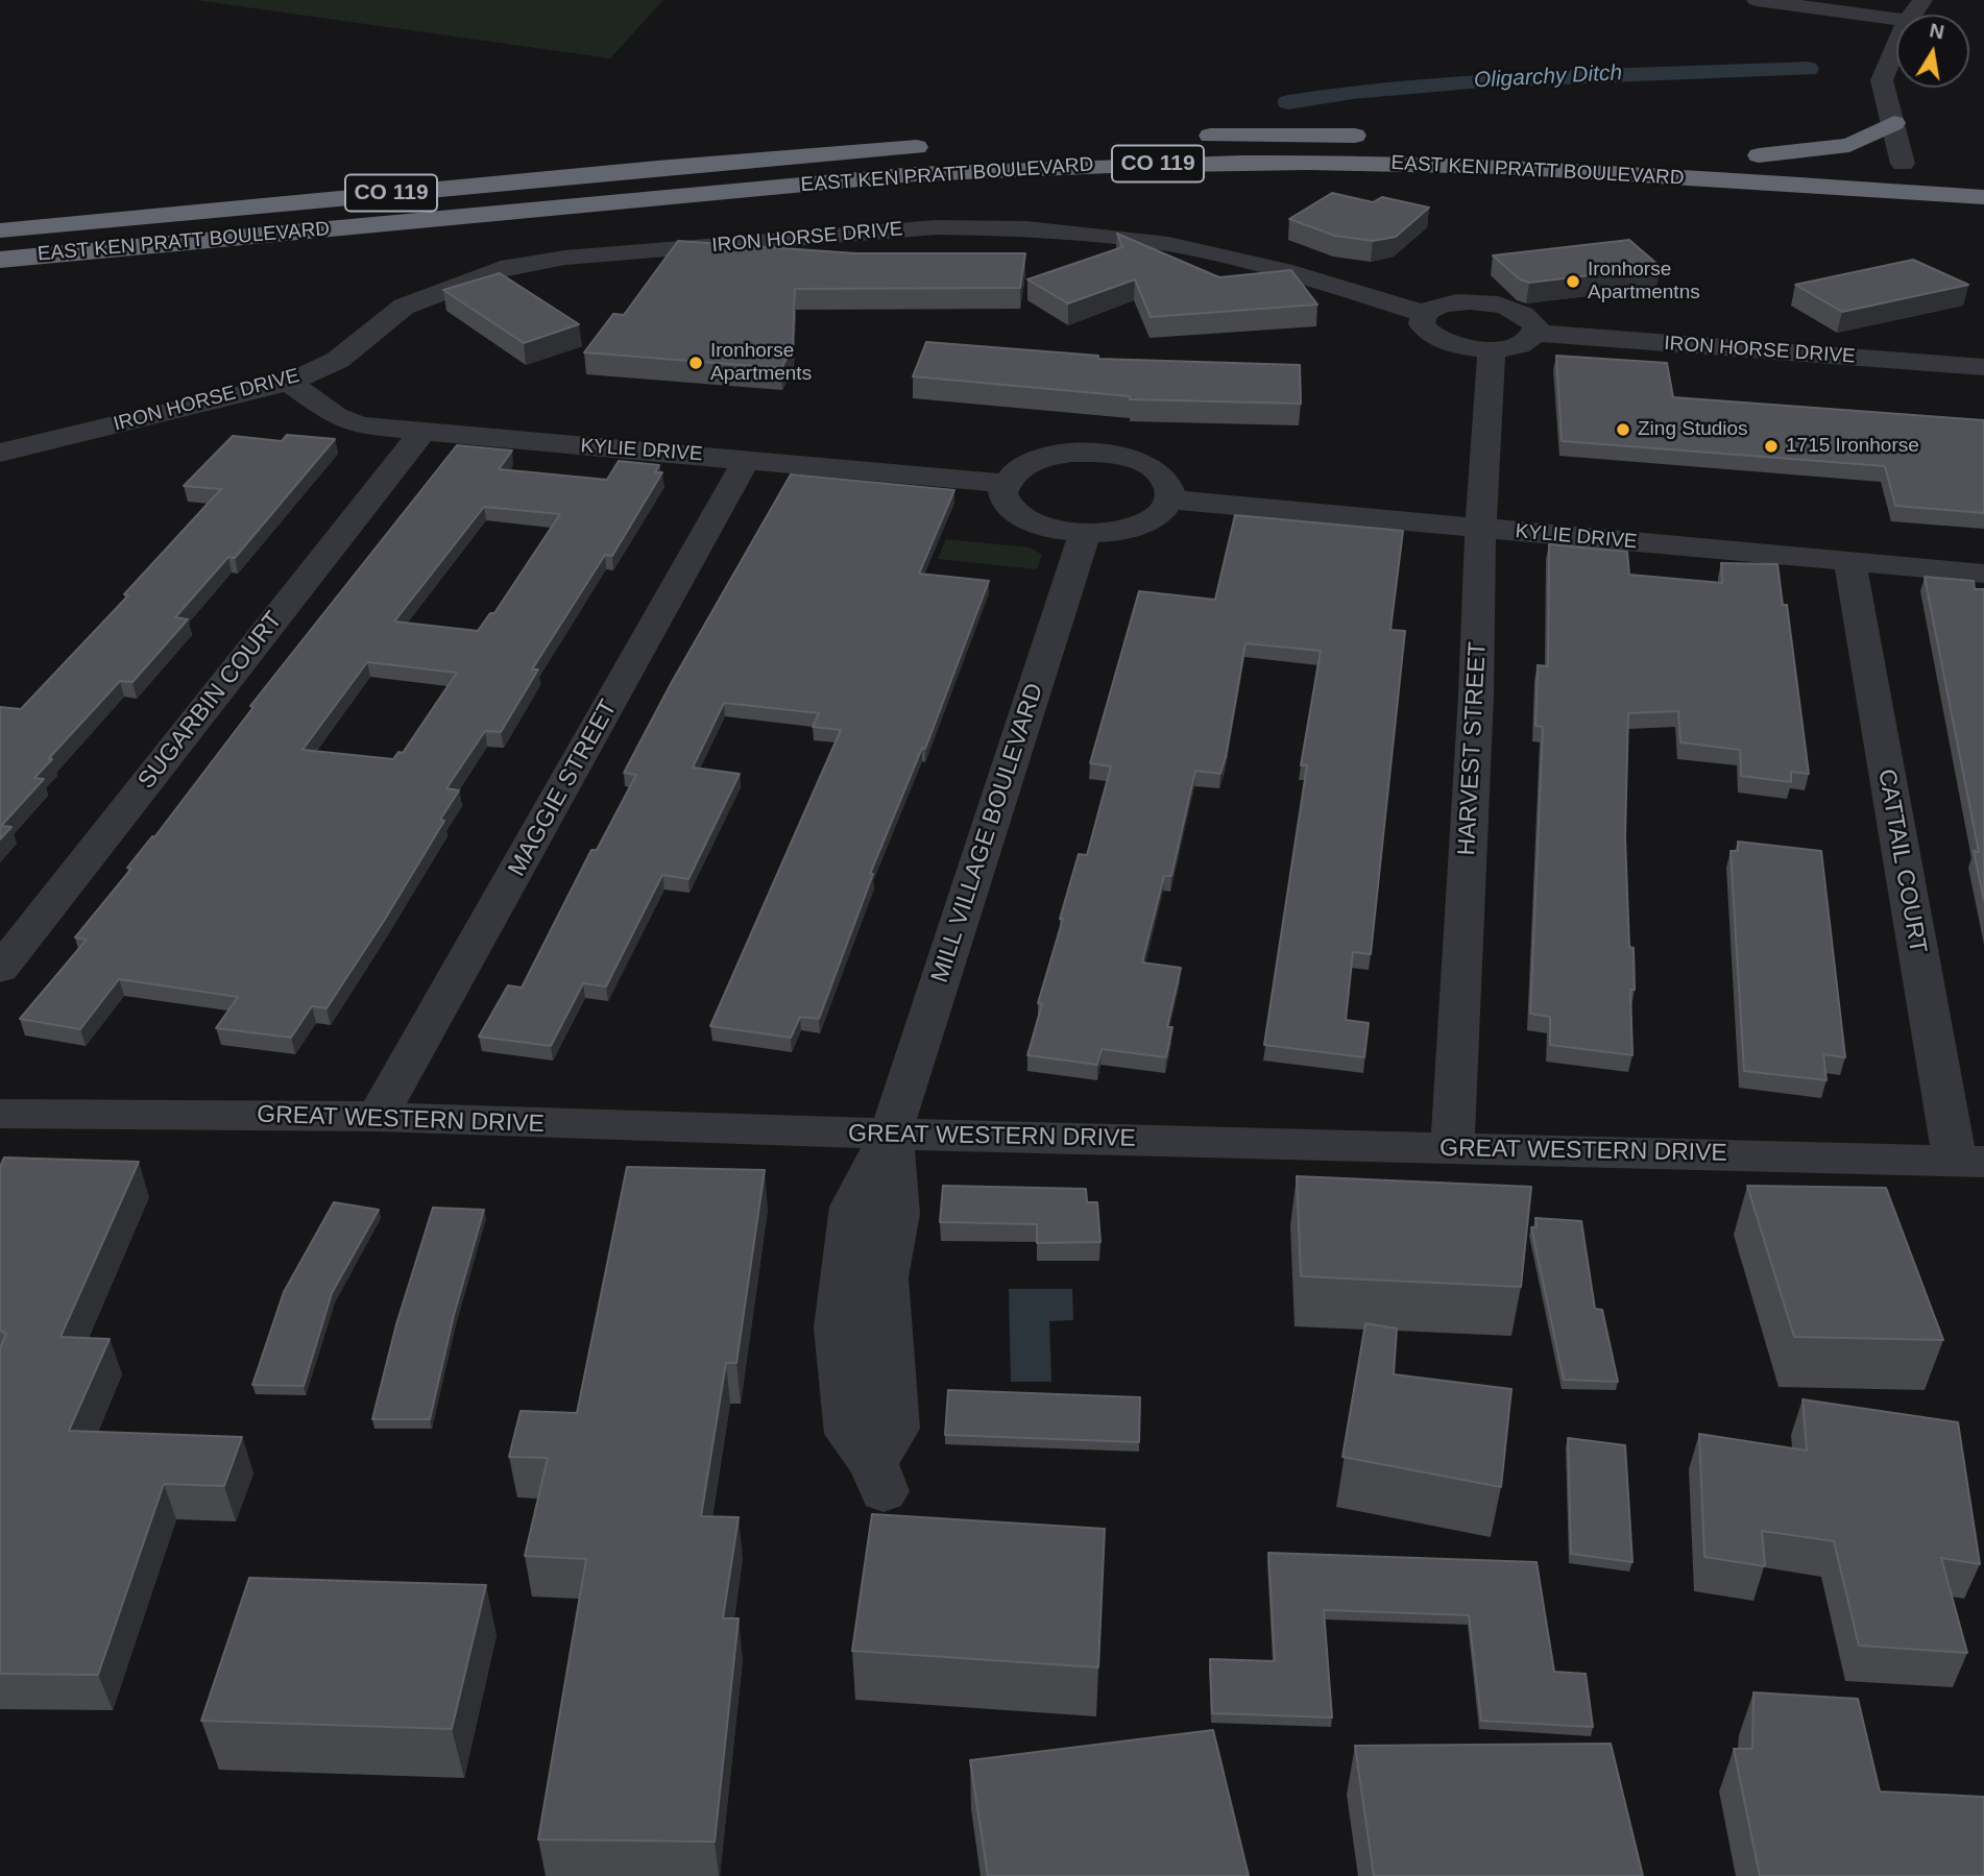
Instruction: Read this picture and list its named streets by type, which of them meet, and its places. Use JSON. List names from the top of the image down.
{
  "streets": {
    "highway": ["CO 119", "EAST KEN PRATT BOULEVARD"],
    "street": [
      "IRON HORSE DRIVE",
      "KYLIE DRIVE",
      "SUGARBIN COURT",
      "HARVEST STREET",
      "MAGGIE STREET",
      "MILL VILLAGE BOULEVARD",
      "CATTAIL COURT",
      "GREAT WESTERN DRIVE"
    ]
  },
  "crossings": [
    ["IRON HORSE DRIVE", "KYLIE DRIVE"],
    ["KYLIE DRIVE", "SUGARBIN COURT"],
    ["KYLIE DRIVE", "HARVEST STREET"],
    ["KYLIE DRIVE", "MAGGIE STREET"],
    ["KYLIE DRIVE", "CATTAIL COURT"],
    ["HARVEST STREET", "GREAT WESTERN DRIVE"],
    ["MAGGIE STREET", "GREAT WESTERN DRIVE"],
    ["MILL VILLAGE BOULEVARD", "GREAT WESTERN DRIVE"],
    ["CATTAIL COURT", "GREAT WESTERN DRIVE"]
  ],
  "water": ["Oligarchy Ditch"],
  "places": [
    "Ironhorse Apartmentns",
    "Ironhorse Apartments",
    "Zing Studios",
    "1715 Ironhorse"
  ],
  "north": "top"
}
